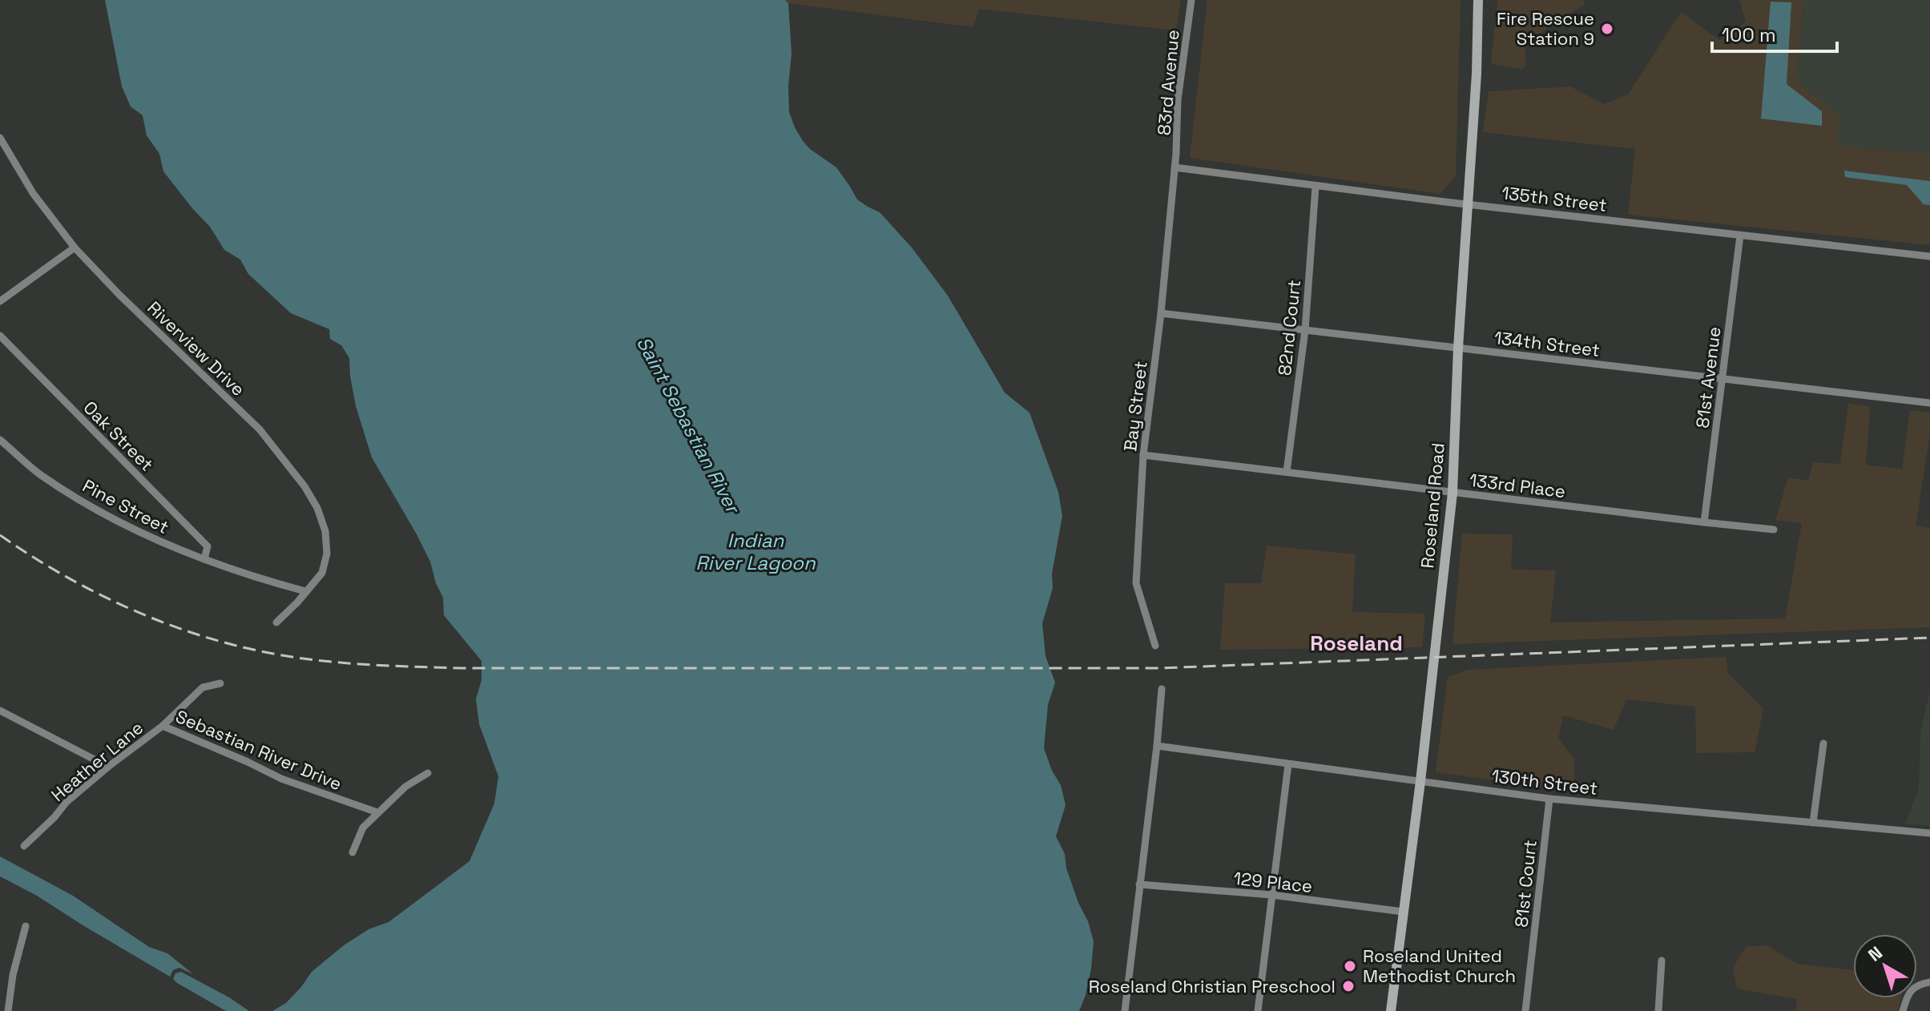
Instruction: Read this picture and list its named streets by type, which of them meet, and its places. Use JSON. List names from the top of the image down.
{
  "streets": {
    "main road": ["Roseland Road"],
    "street": [
      "83rd Avenue",
      "135th Street",
      "82nd Court",
      "134th Street",
      "Riverview Drive",
      "81st Avenue",
      "Bay Street",
      "Oak Street",
      "133rd Place",
      "Pine Street",
      "Sebastian River Drive",
      "Heather Lane",
      "130th Street",
      "129 Place",
      "81st Court"
    ]
  },
  "crossings": [
    ["83rd Avenue", "135th Street"],
    ["83rd Avenue", "Bay Street"],
    ["135th Street", "82nd Court"],
    ["135th Street", "81st Avenue"],
    ["135th Street", "Bay Street"],
    ["135th Street", "Roseland Road"],
    ["82nd Court", "134th Street"],
    ["82nd Court", "133rd Place"],
    ["134th Street", "81st Avenue"],
    ["134th Street", "Bay Street"],
    ["134th Street", "Roseland Road"],
    ["Riverview Drive", "Pine Street"],
    ["81st Avenue", "133rd Place"],
    ["Bay Street", "133rd Place"],
    ["Oak Street", "Pine Street"],
    ["133rd Place", "Roseland Road"],
    ["Roseland Road", "130th Street"],
    ["Roseland Road", "129 Place"],
    ["Sebastian River Drive", "Heather Lane"],
    ["130th Street", "81st Court"]
  ],
  "districts": ["Roseland"],
  "water": ["Saint Sebastian River", "Indian River Lagoon"],
  "places": ["Fire Rescue Station 9", "Roseland United Methodist Church", "Roseland Christian Preschool"],
  "scale_bar": "100 m",
  "north": "top left"
}
